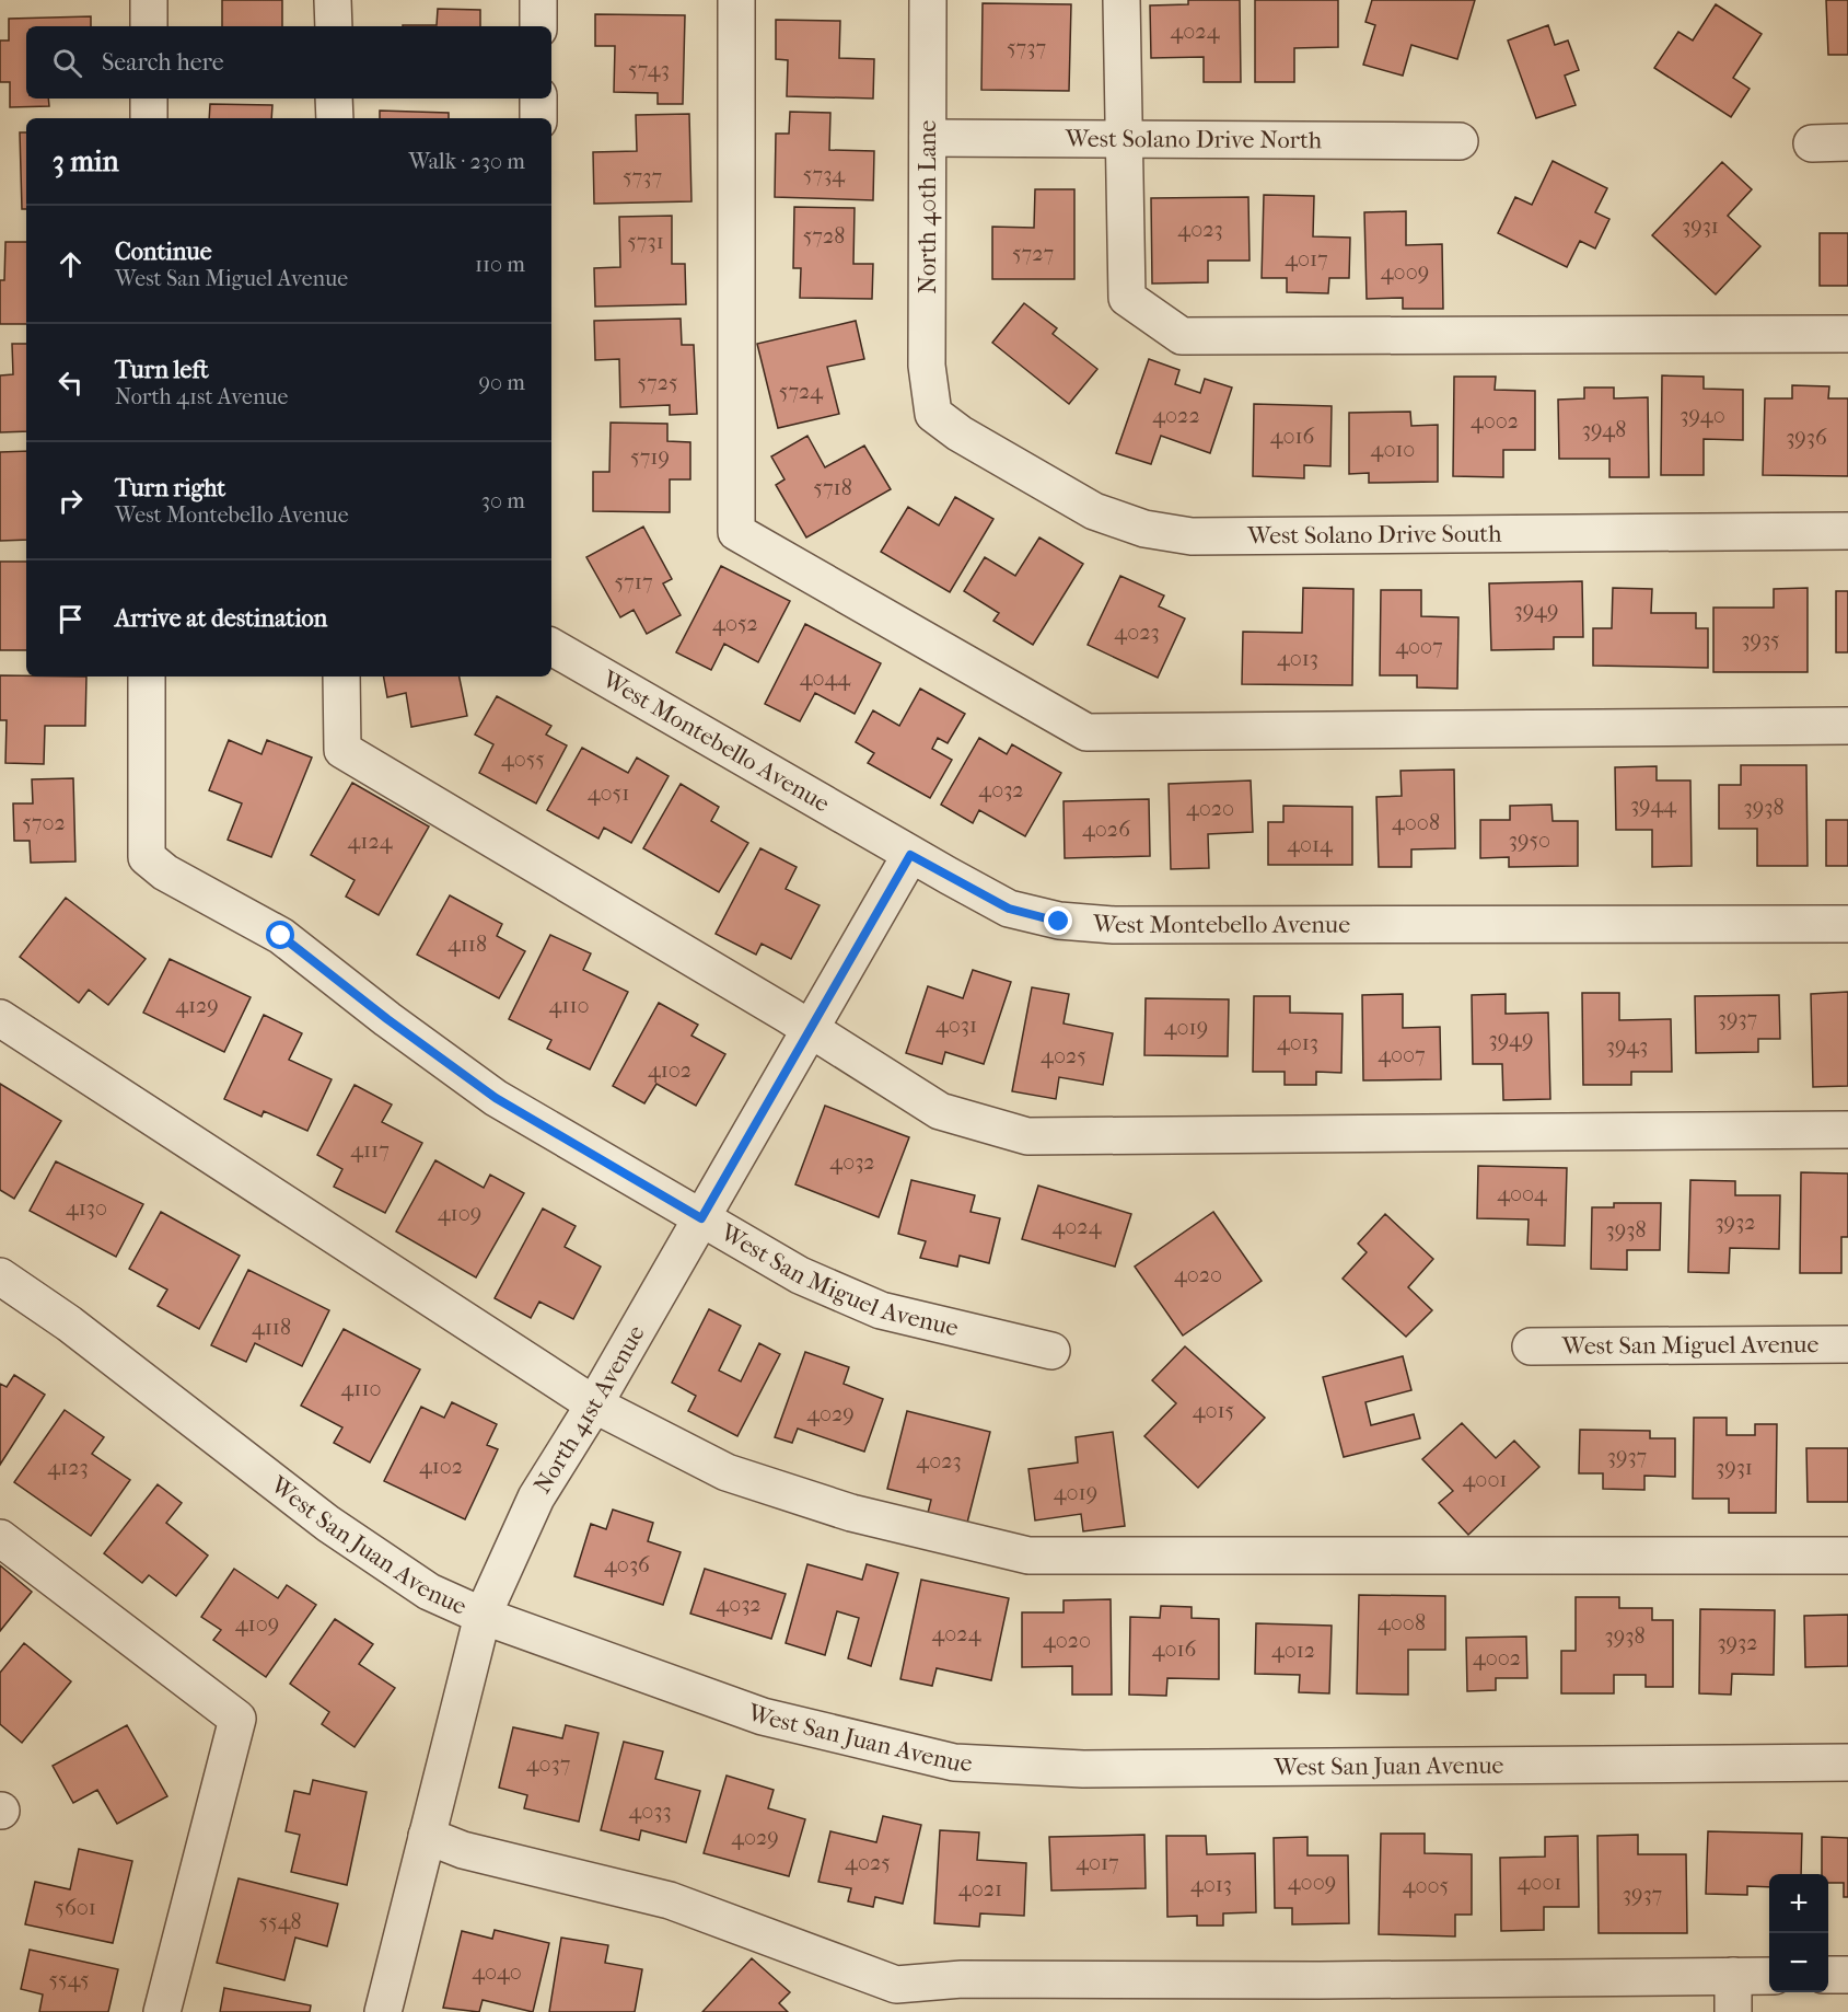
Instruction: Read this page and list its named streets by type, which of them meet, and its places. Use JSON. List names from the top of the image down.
{
  "streets": {
    "street": [
      "West Solano Drive North",
      "North 40th Lane",
      "West Solano Drive South",
      "West Montebello Avenue",
      "West San Miguel Avenue",
      "North 41st Avenue",
      "West San Juan Avenue"
    ]
  },
  "crossings": [
    ["West Solano Drive North", "North 40th Lane"],
    ["North 40th Lane", "West Solano Drive South"],
    ["West Montebello Avenue", "North 41st Avenue"],
    ["West San Miguel Avenue", "North 41st Avenue"],
    ["North 41st Avenue", "West San Juan Avenue"]
  ],
  "house_numbers": [
    "4024",
    "5737",
    "5743",
    "5734",
    "5737",
    "3931",
    "4023",
    "5728",
    "5731",
    "5727",
    "4017",
    "4009",
    "5725",
    "5724",
    "4022",
    "3940",
    "4002",
    "3948",
    "4016",
    "3936",
    "4010",
    "5719",
    "5718",
    "5717",
    "3949",
    "4052",
    "4023",
    "3935",
    "4007",
    "4013",
    "4044",
    "4055",
    "4032",
    "4051",
    "3944",
    "3938",
    "4020",
    "5702",
    "4008",
    "4026",
    "3950",
    "4124",
    "4014",
    "4118",
    "4129",
    "4110",
    "3937",
    "4031",
    "4019",
    "3949",
    "4013",
    "3943",
    "4007",
    "4025",
    "4102",
    "4117",
    "4032",
    "4004",
    "4130",
    "4109",
    "3932",
    "4024",
    "3938",
    "4020",
    "4118",
    "4110",
    "4015",
    "4029",
    "3937",
    "4023",
    "4102",
    "4123",
    "3931",
    "4001",
    "4019",
    "4036",
    "4032",
    "4008",
    "4109",
    "4024",
    "3938",
    "4020",
    "3932",
    "4016",
    "4012",
    "4002",
    "4037",
    "4033",
    "4029",
    "4025",
    "4017",
    "4009",
    "4001",
    "4013",
    "4005",
    "4021",
    "3937",
    "5601",
    "5548",
    "4040",
    "5545"
  ],
  "page": {
    "search": "Search here",
    "heading": ["3 min", "Walk · 230 m"],
    "list": [
      ["Continue", "West San Miguel Avenue", "110 m"],
      ["Turn left", "North 41st Avenue", "90 m"],
      ["Turn right", "West Montebello Avenue", "30 m"],
      "Arrive at destination"
    ],
    "map_buttons": ["+", "−"]
  }
}
